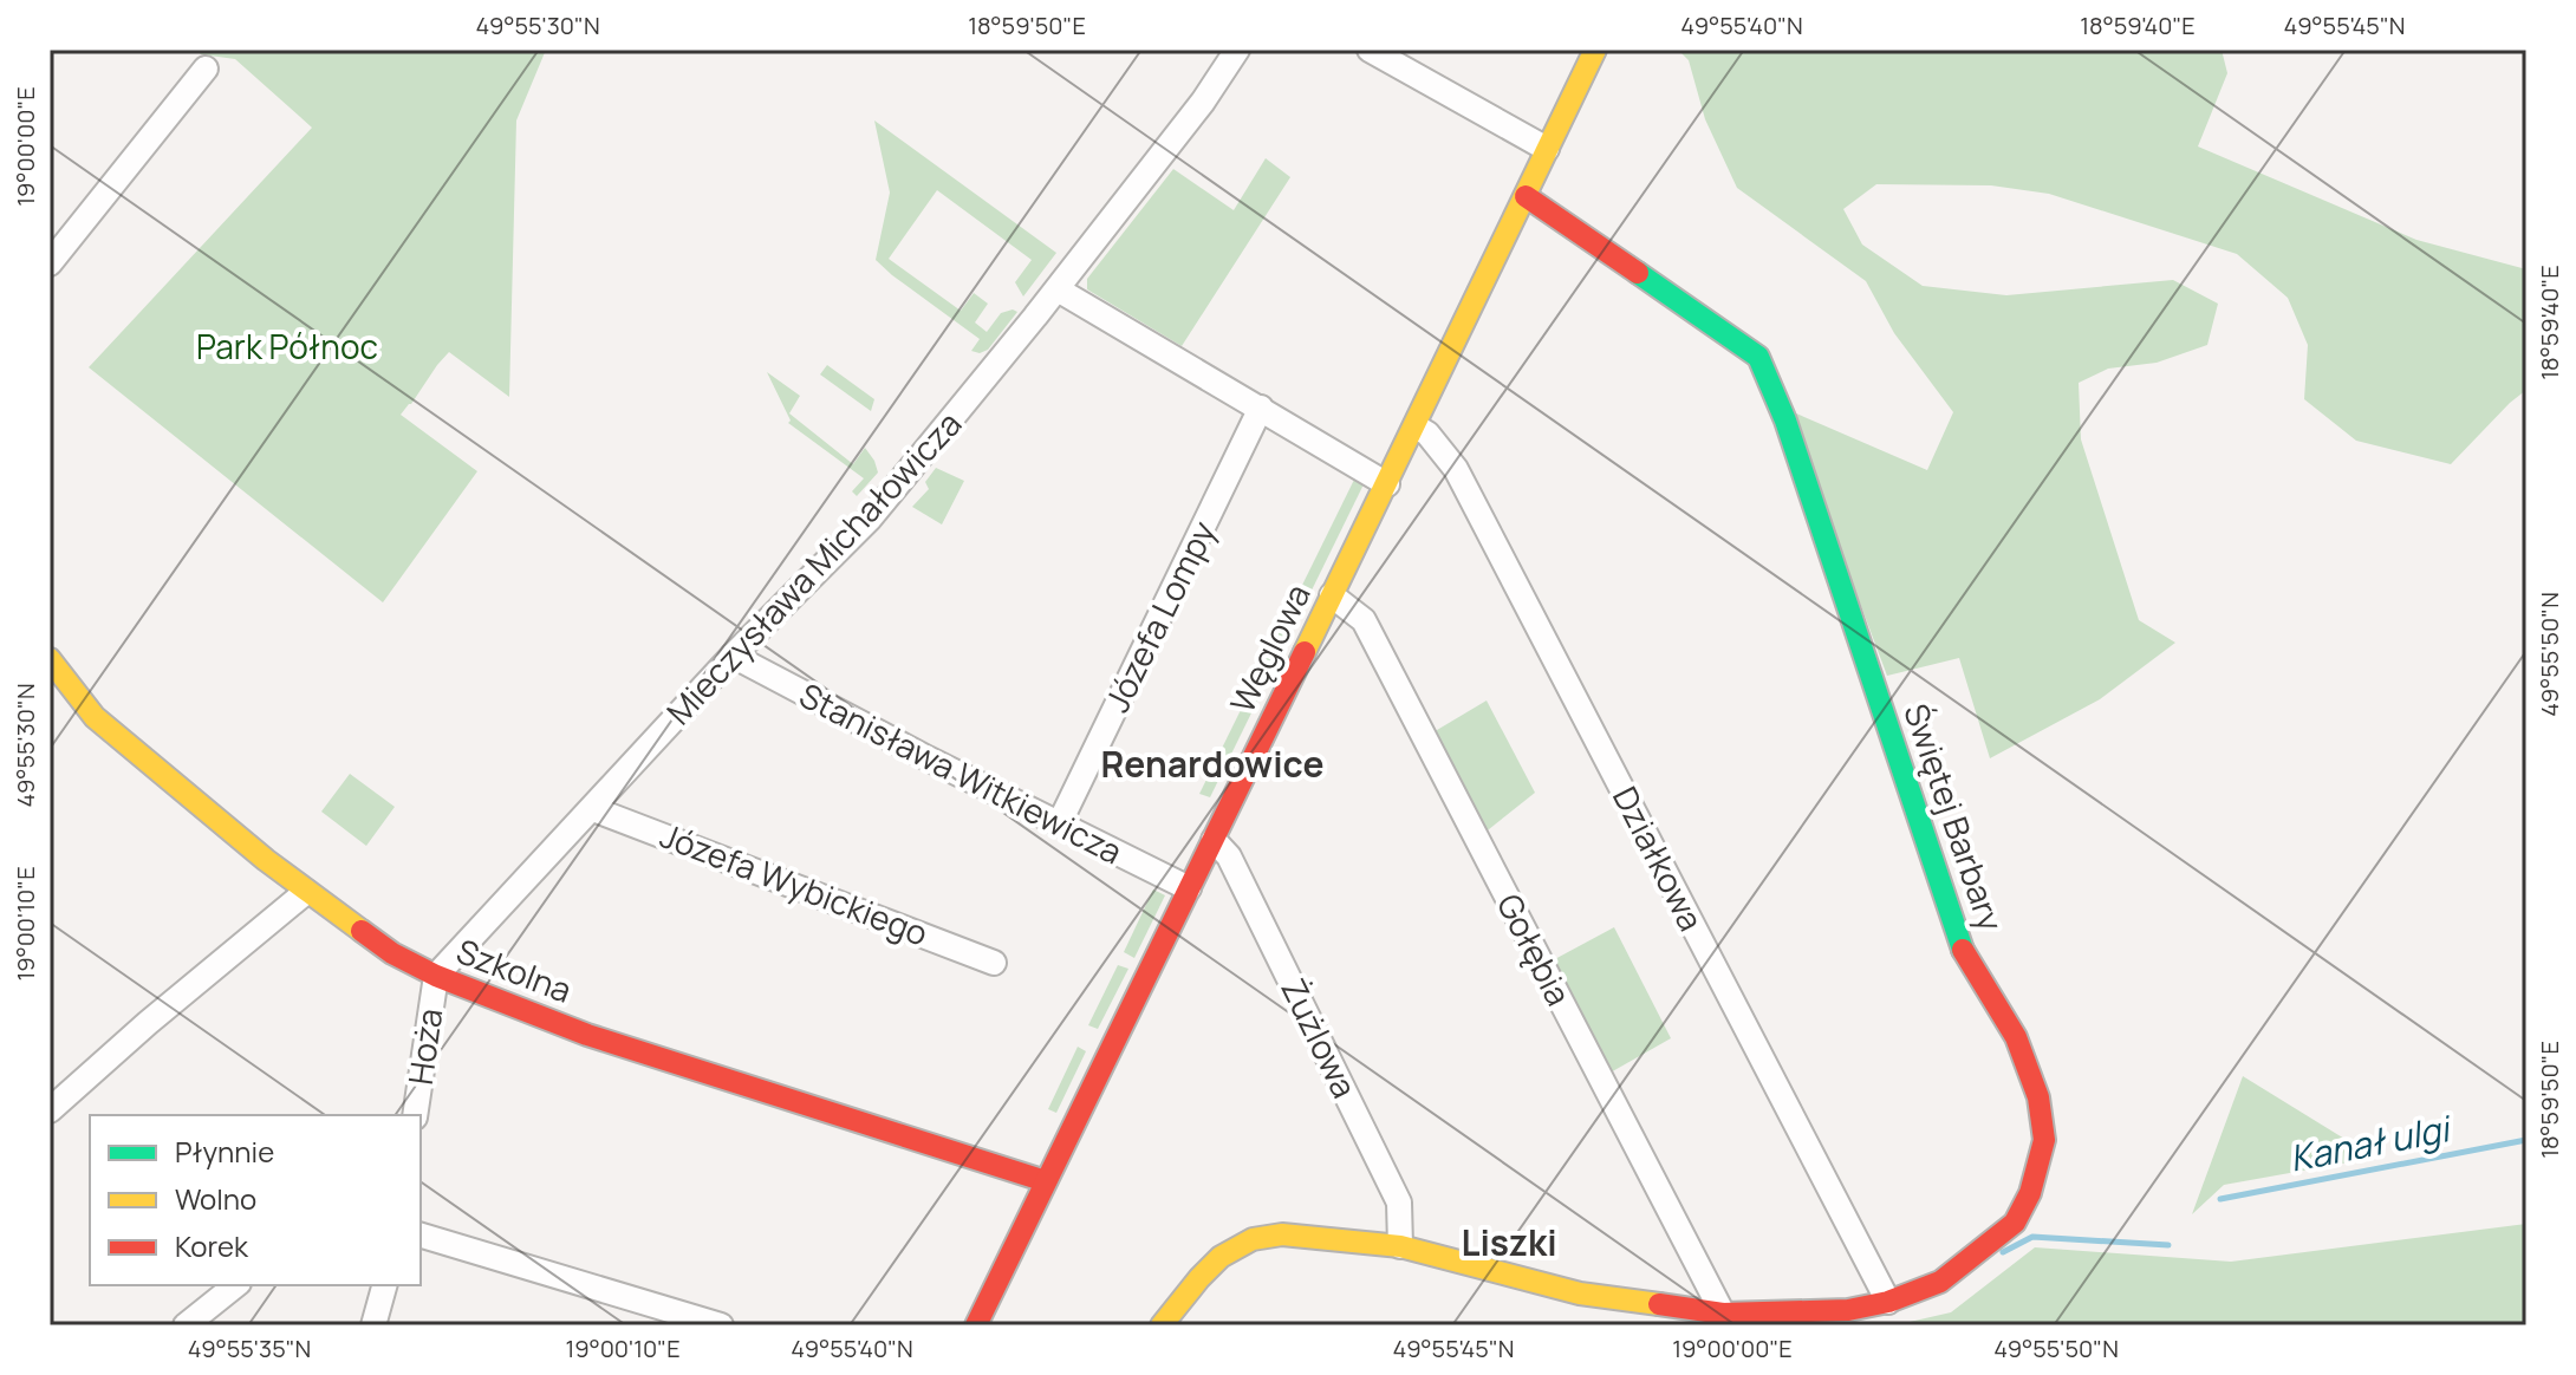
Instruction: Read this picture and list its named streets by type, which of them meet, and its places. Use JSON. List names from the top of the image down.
{
  "streets": {
    "street": [
      "Mieczysława Michałowicza",
      "Józefa Lompy",
      "Węglowa",
      "Stanisława Witkiewicza",
      "Świętej Barbary",
      "Działkowa",
      "Józefa Wybickiego",
      "Gołębia",
      "Szkolna",
      "Żużlowa",
      "Hoża"
    ]
  },
  "crossings": [
    ["Mieczysława Michałowicza", "Stanisława Witkiewicza"],
    ["Mieczysława Michałowicza", "Józefa Wybickiego"],
    ["Mieczysława Michałowicza", "Szkolna"],
    ["Mieczysława Michałowicza", "Hoża"],
    ["Józefa Lompy", "Stanisława Witkiewicza"],
    ["Węglowa", "Stanisława Witkiewicza"],
    ["Węglowa", "Świętej Barbary"],
    ["Węglowa", "Działkowa"],
    ["Węglowa", "Gołębia"],
    ["Węglowa", "Szkolna"],
    ["Węglowa", "Żużlowa"],
    ["Świętej Barbary", "Działkowa"],
    ["Świętej Barbary", "Gołębia"],
    ["Świętej Barbary", "Żużlowa"],
    ["Szkolna", "Hoża"]
  ],
  "districts": ["Renardowice", "Liszki"],
  "water": ["Kanał ulgi"],
  "parks": ["Park Północ"],
  "legend": ["Płynnie", "Wolno", "Korek"],
  "coordinates": [
    "49°55'30\"N",
    "18°59'50\"E",
    "49°55'40\"N",
    "18°59'40\"E",
    "49°55'45\"N",
    "19°00'00\"E",
    "49°55'50\"N",
    "19°00'10\"E",
    "49°55'35\"N"
  ]
}
